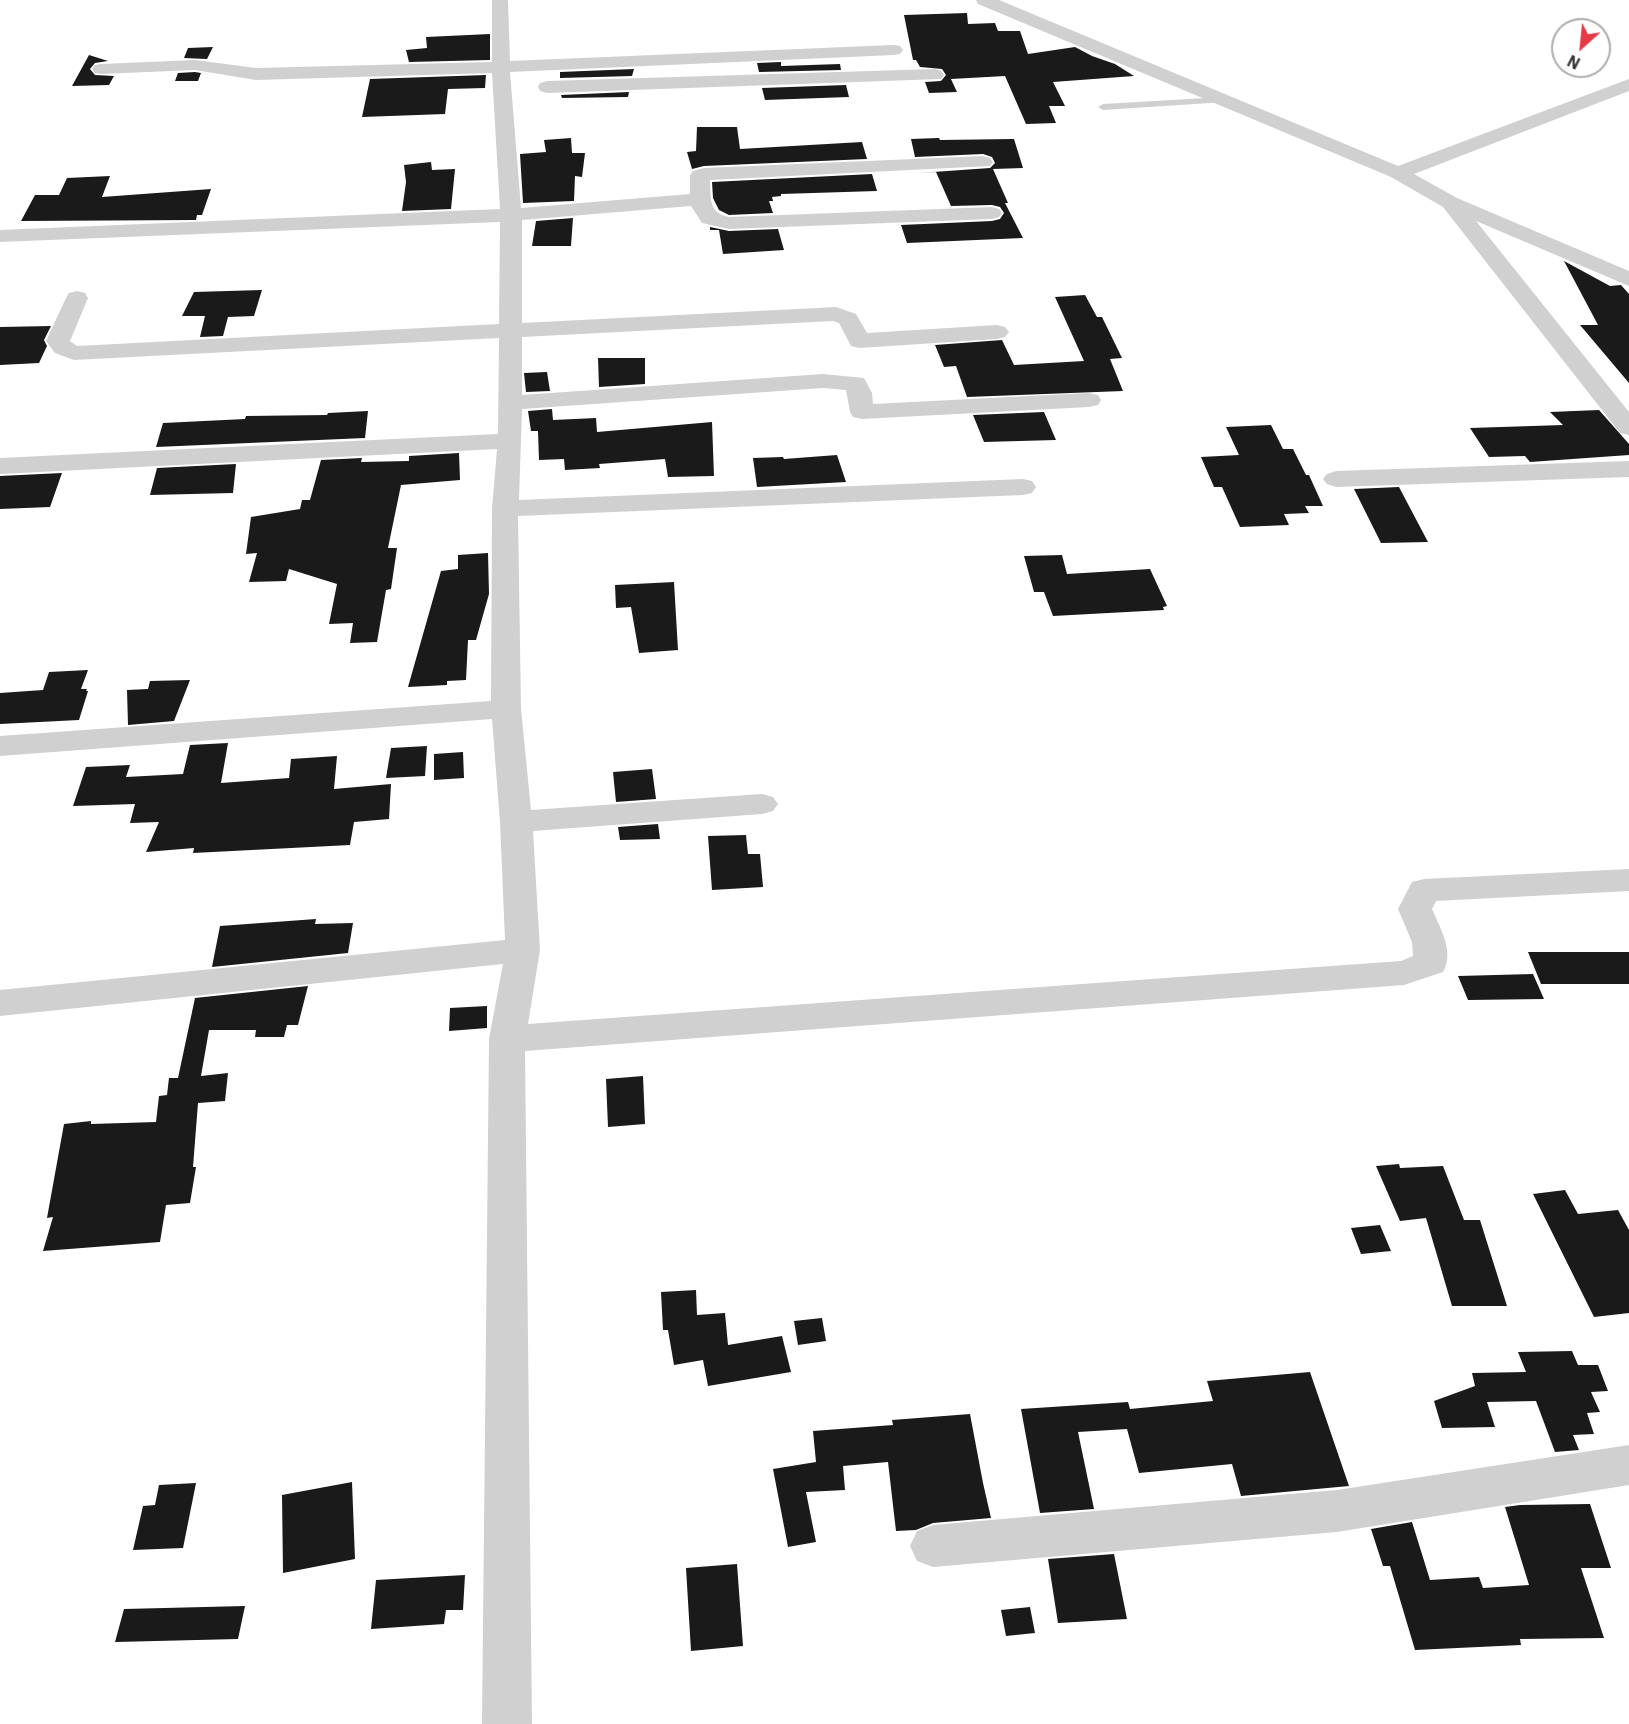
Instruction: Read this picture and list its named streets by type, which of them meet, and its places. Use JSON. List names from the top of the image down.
{
  "north": "bottom left"
}
